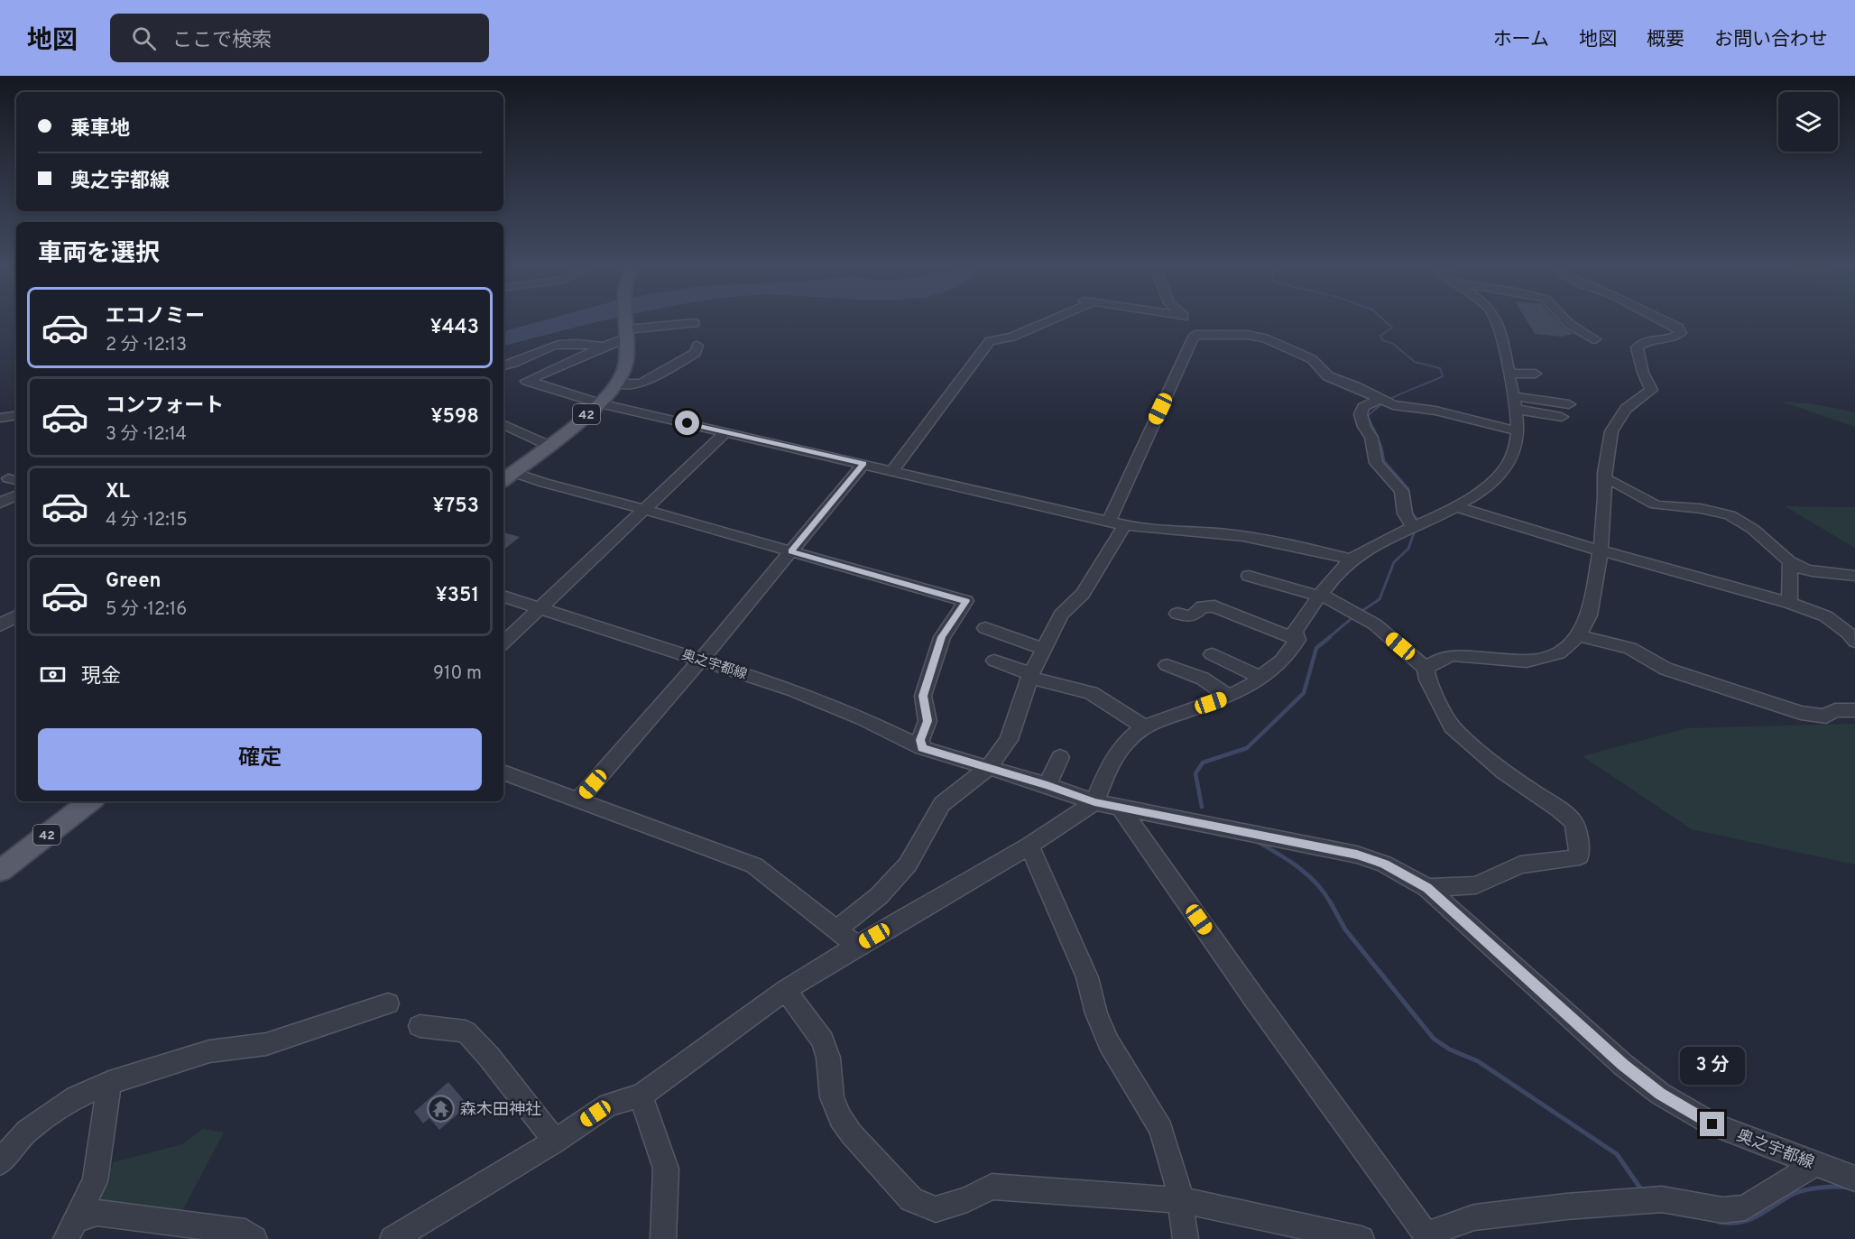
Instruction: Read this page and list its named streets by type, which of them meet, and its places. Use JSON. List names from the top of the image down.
{
  "streets": {
    "main road": ["42"],
    "street": ["奥之宇都線"]
  },
  "places": {
    "temple": ["森木田神社"]
  },
  "page": {
    "header": "地図",
    "search": "ここで検索",
    "nav": [
      "ホーム",
      "地図",
      "概要",
      "お問い合わせ"
    ],
    "banner": ["乗車地", "奥之宇都線"],
    "heading": "車両を選択",
    "list": [
      {
        "name": "エコノミー",
        "note": "2 分 · 12:13",
        "value": "¥443"
      },
      {
        "name": "コンフォート",
        "note": "3 分 · 12:14",
        "value": "¥598"
      },
      {
        "name": "XL",
        "note": "4 分 · 12:15",
        "value": "¥753"
      },
      {
        "name": "Green",
        "note": "5 分 · 12:16",
        "value": "¥351"
      }
    ],
    "pay": ["現金", "910 m"],
    "buttons": "確定",
    "bubble": "3 分"
  }
}
